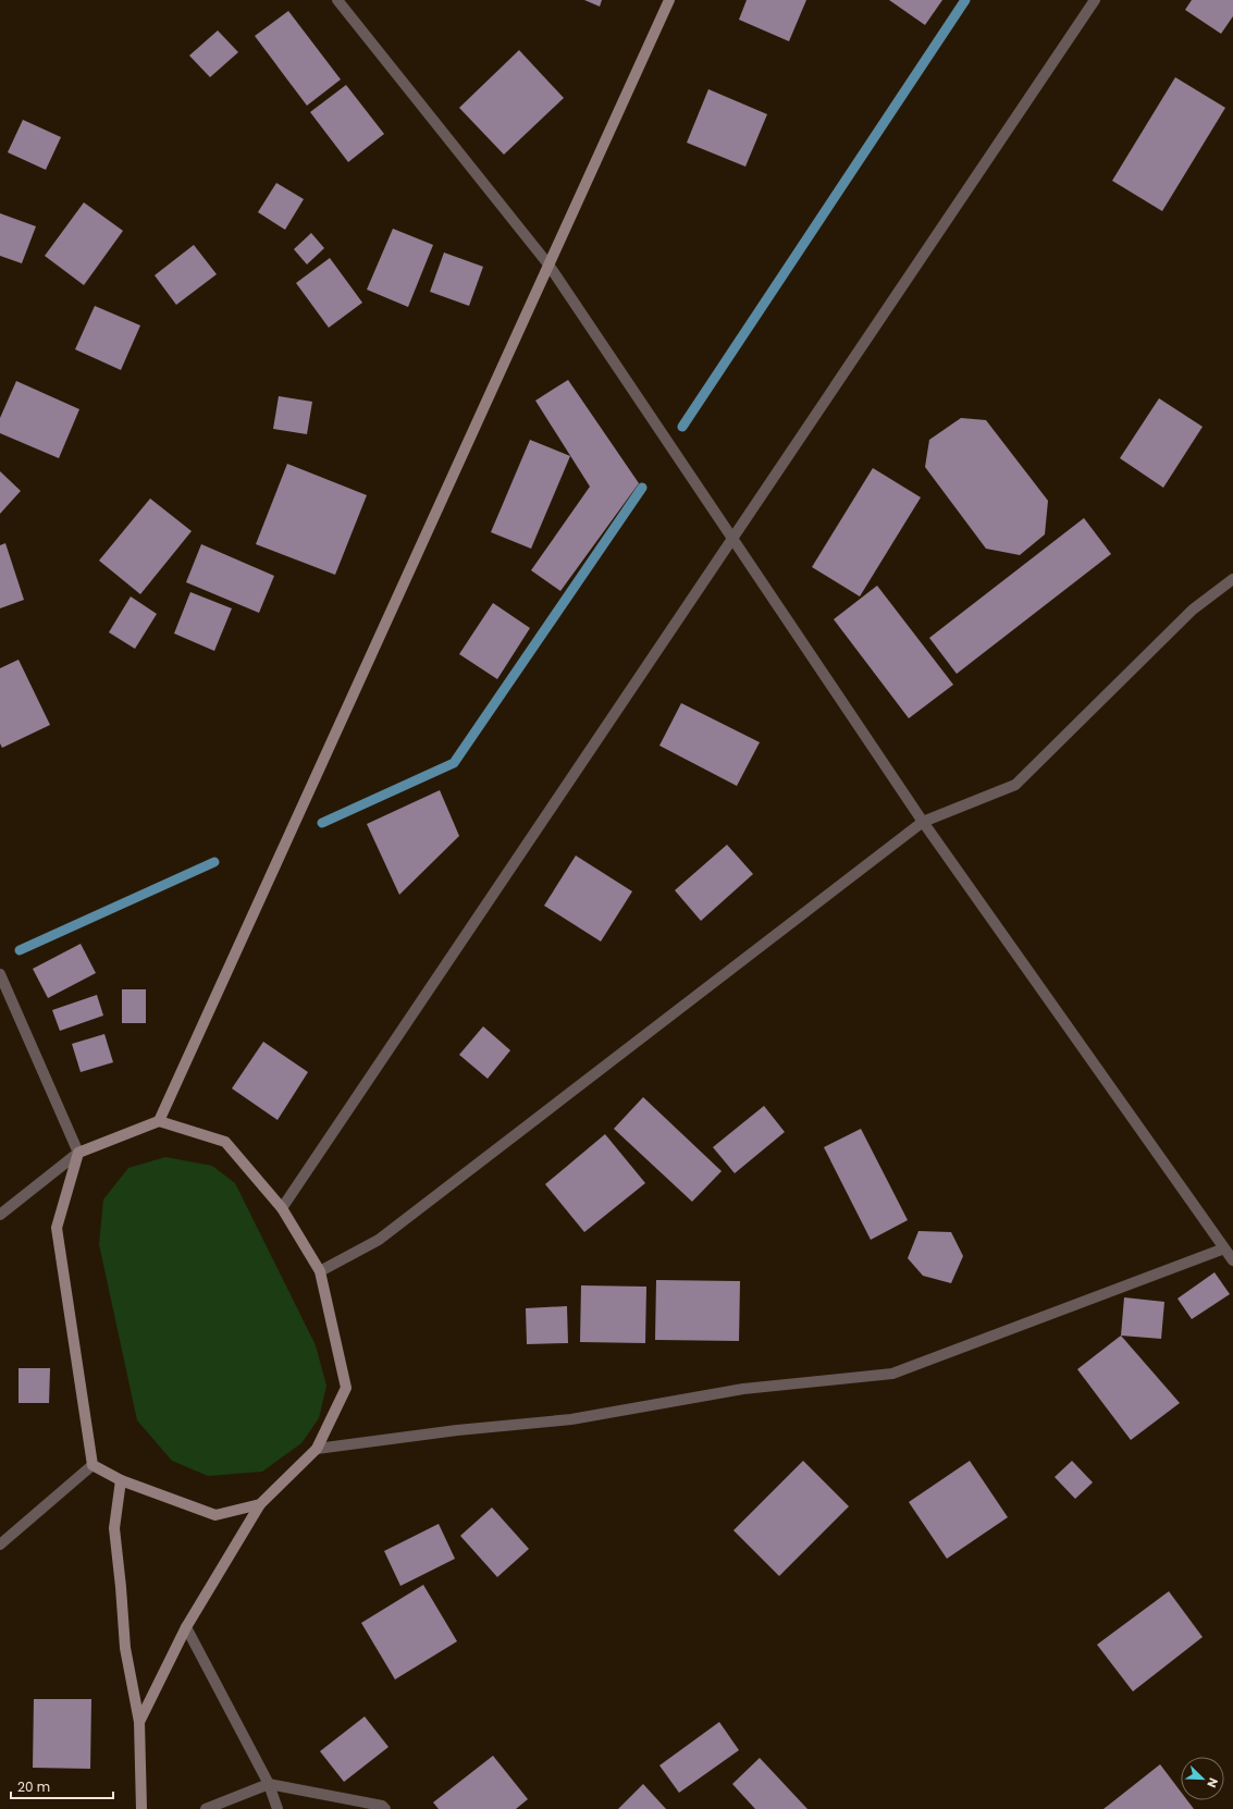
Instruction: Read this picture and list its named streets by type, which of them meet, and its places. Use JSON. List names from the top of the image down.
{
  "scale_bar": "20 m",
  "north": "bottom right"
}
